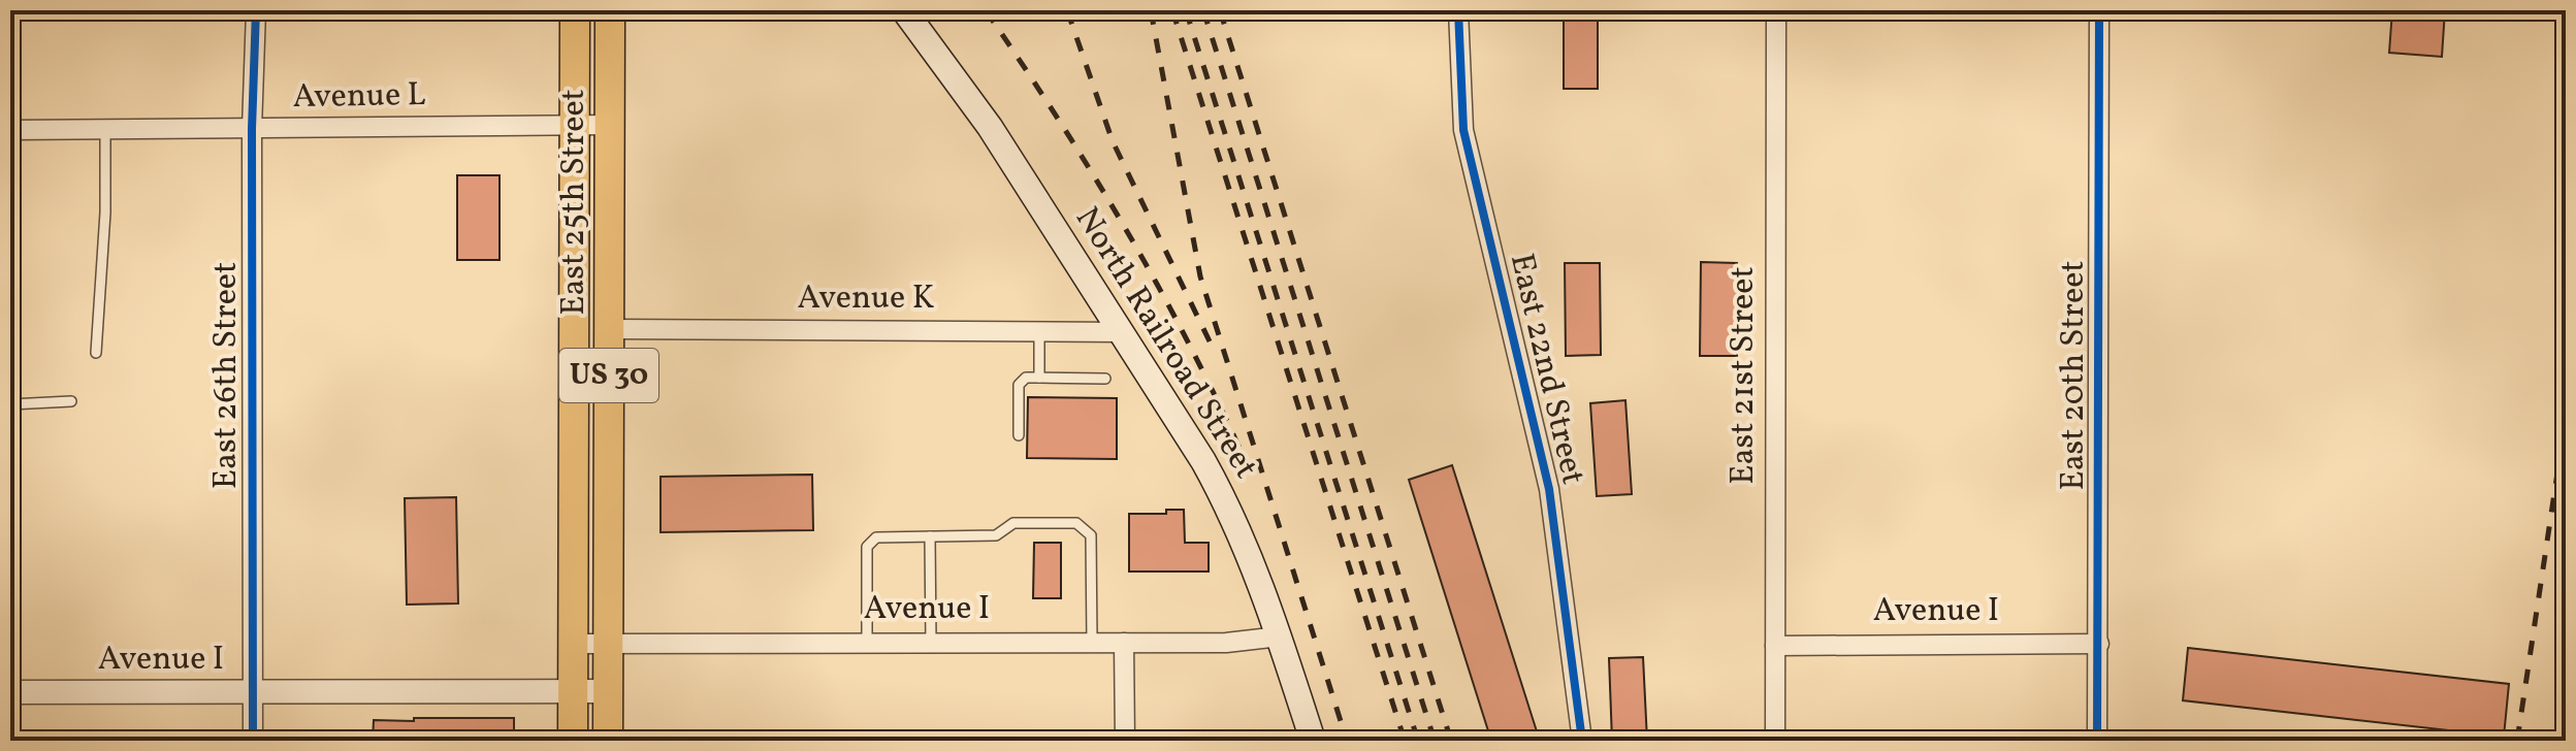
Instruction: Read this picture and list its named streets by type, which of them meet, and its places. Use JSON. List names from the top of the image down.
{
  "streets": {
    "main road": ["East 25th Street", "North Railroad Street", "US 30"],
    "street": [
      "Avenue L",
      "Avenue K",
      "East 22nd Street",
      "East 26th Street",
      "East 21st Street",
      "East 20th Street",
      "Avenue I"
    ]
  },
  "crossings": [
    ["Avenue L", "East 25th Street"],
    ["Avenue L", "East 26th Street"],
    ["East 25th Street", "Avenue K"],
    ["East 25th Street", "Avenue I"],
    ["Avenue K", "North Railroad Street"],
    ["North Railroad Street", "Avenue I"],
    ["East 26th Street", "Avenue I"],
    ["East 21st Street", "Avenue I"],
    ["East 20th Street", "Avenue I"]
  ]
}
